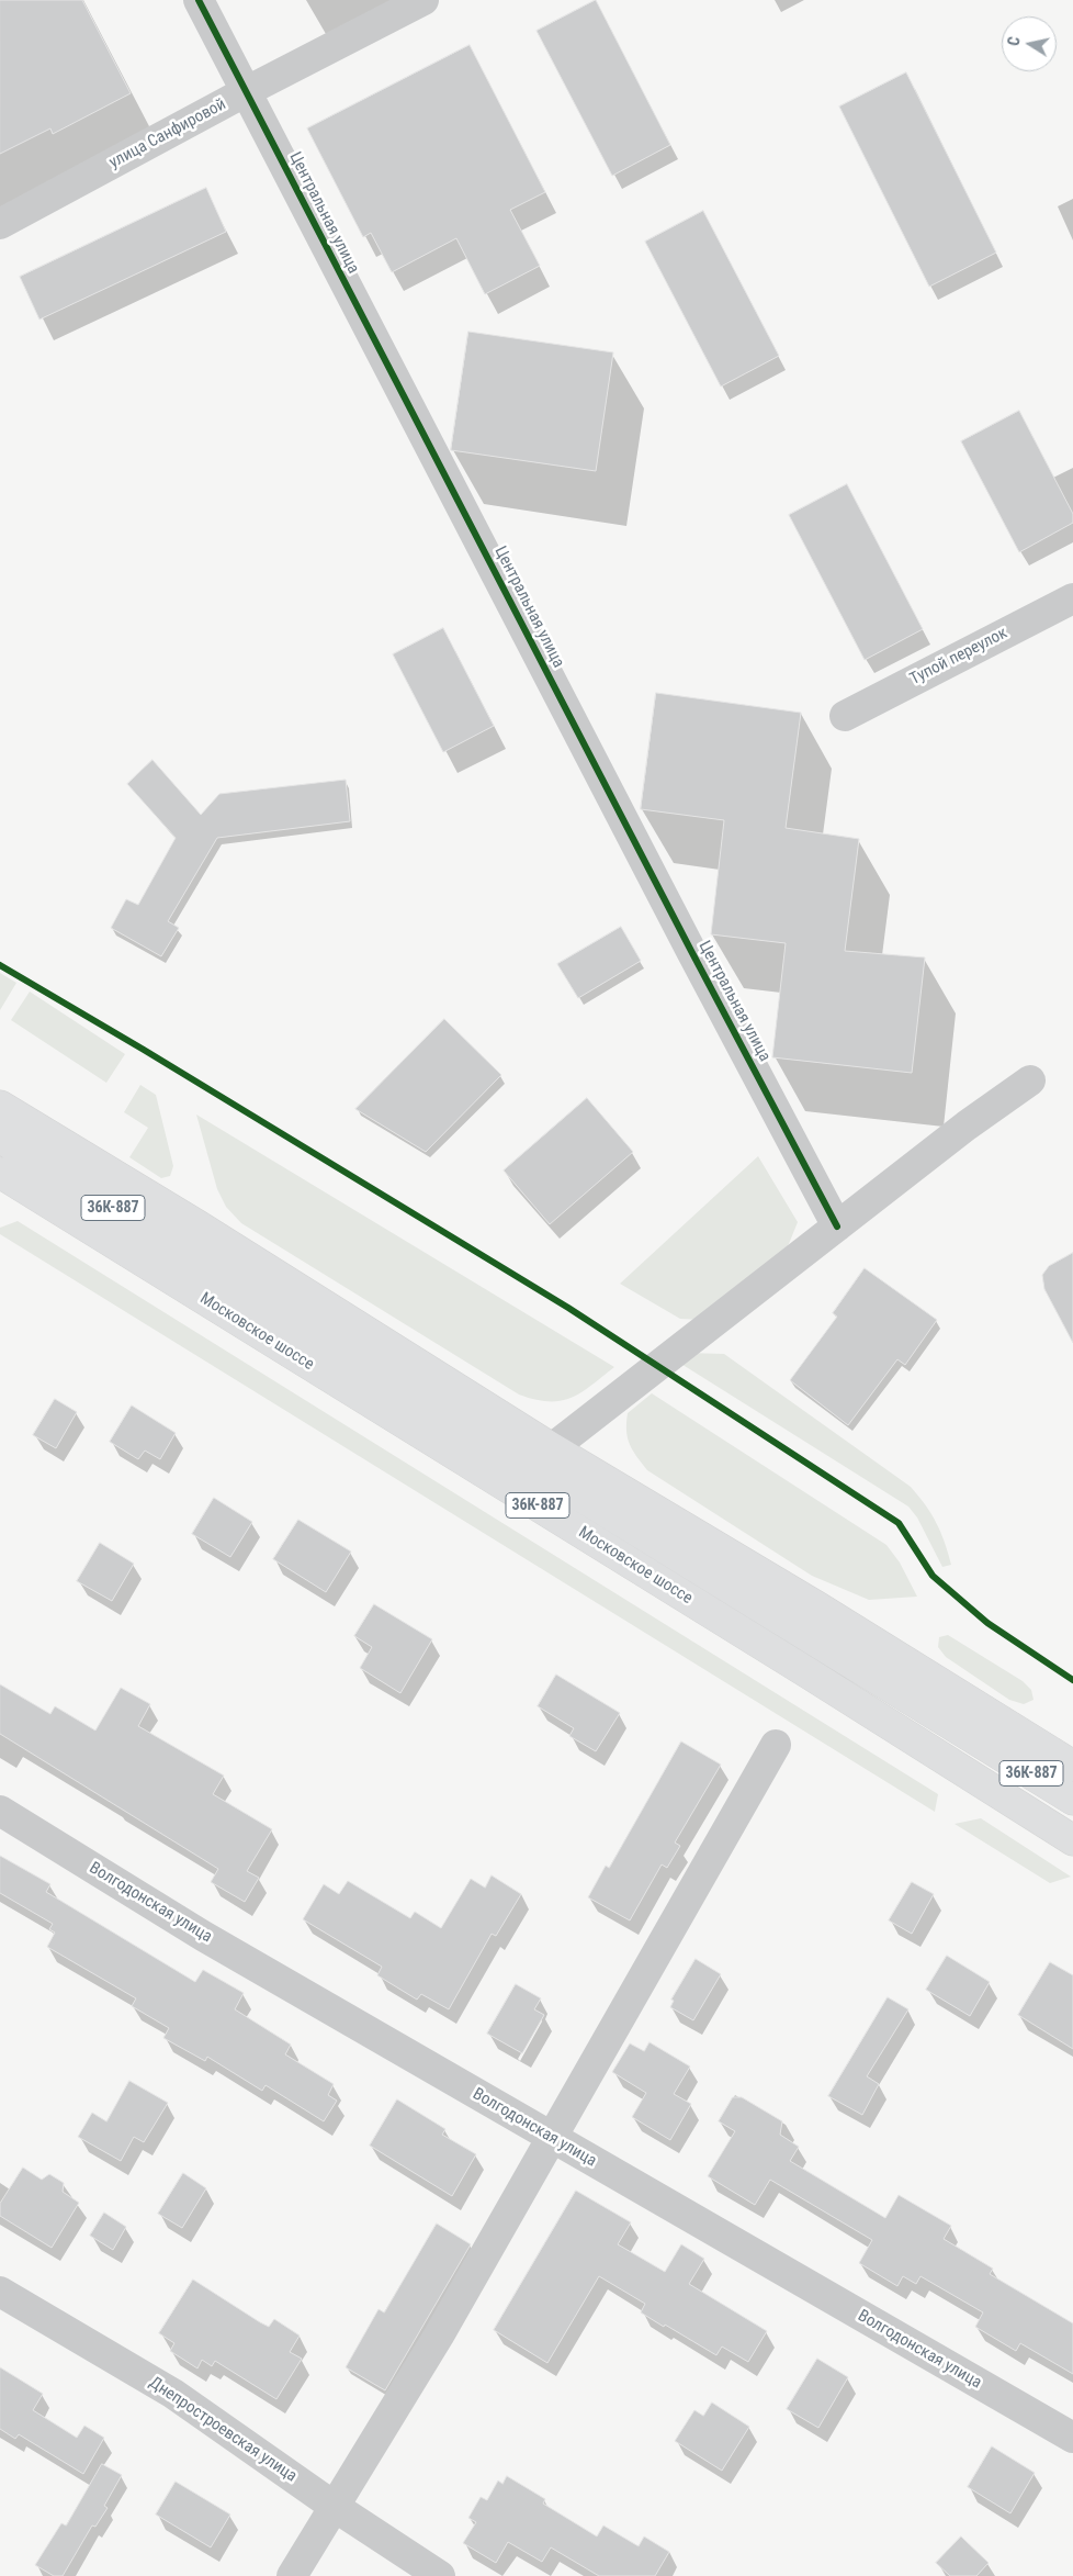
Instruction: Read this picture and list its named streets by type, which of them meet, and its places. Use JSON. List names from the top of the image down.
{
  "streets": {
    "main road": ["36К-887", "Московское шоссе"],
    "street": [
      "улица Санфировой",
      "Центральная улица",
      "Тупой переулок",
      "Волгодонская улица",
      "Днепростроевская улица"
    ]
  },
  "crossings": [
    ["улица Санфировой", "Центральная улица"]
  ],
  "north": "left"
}
